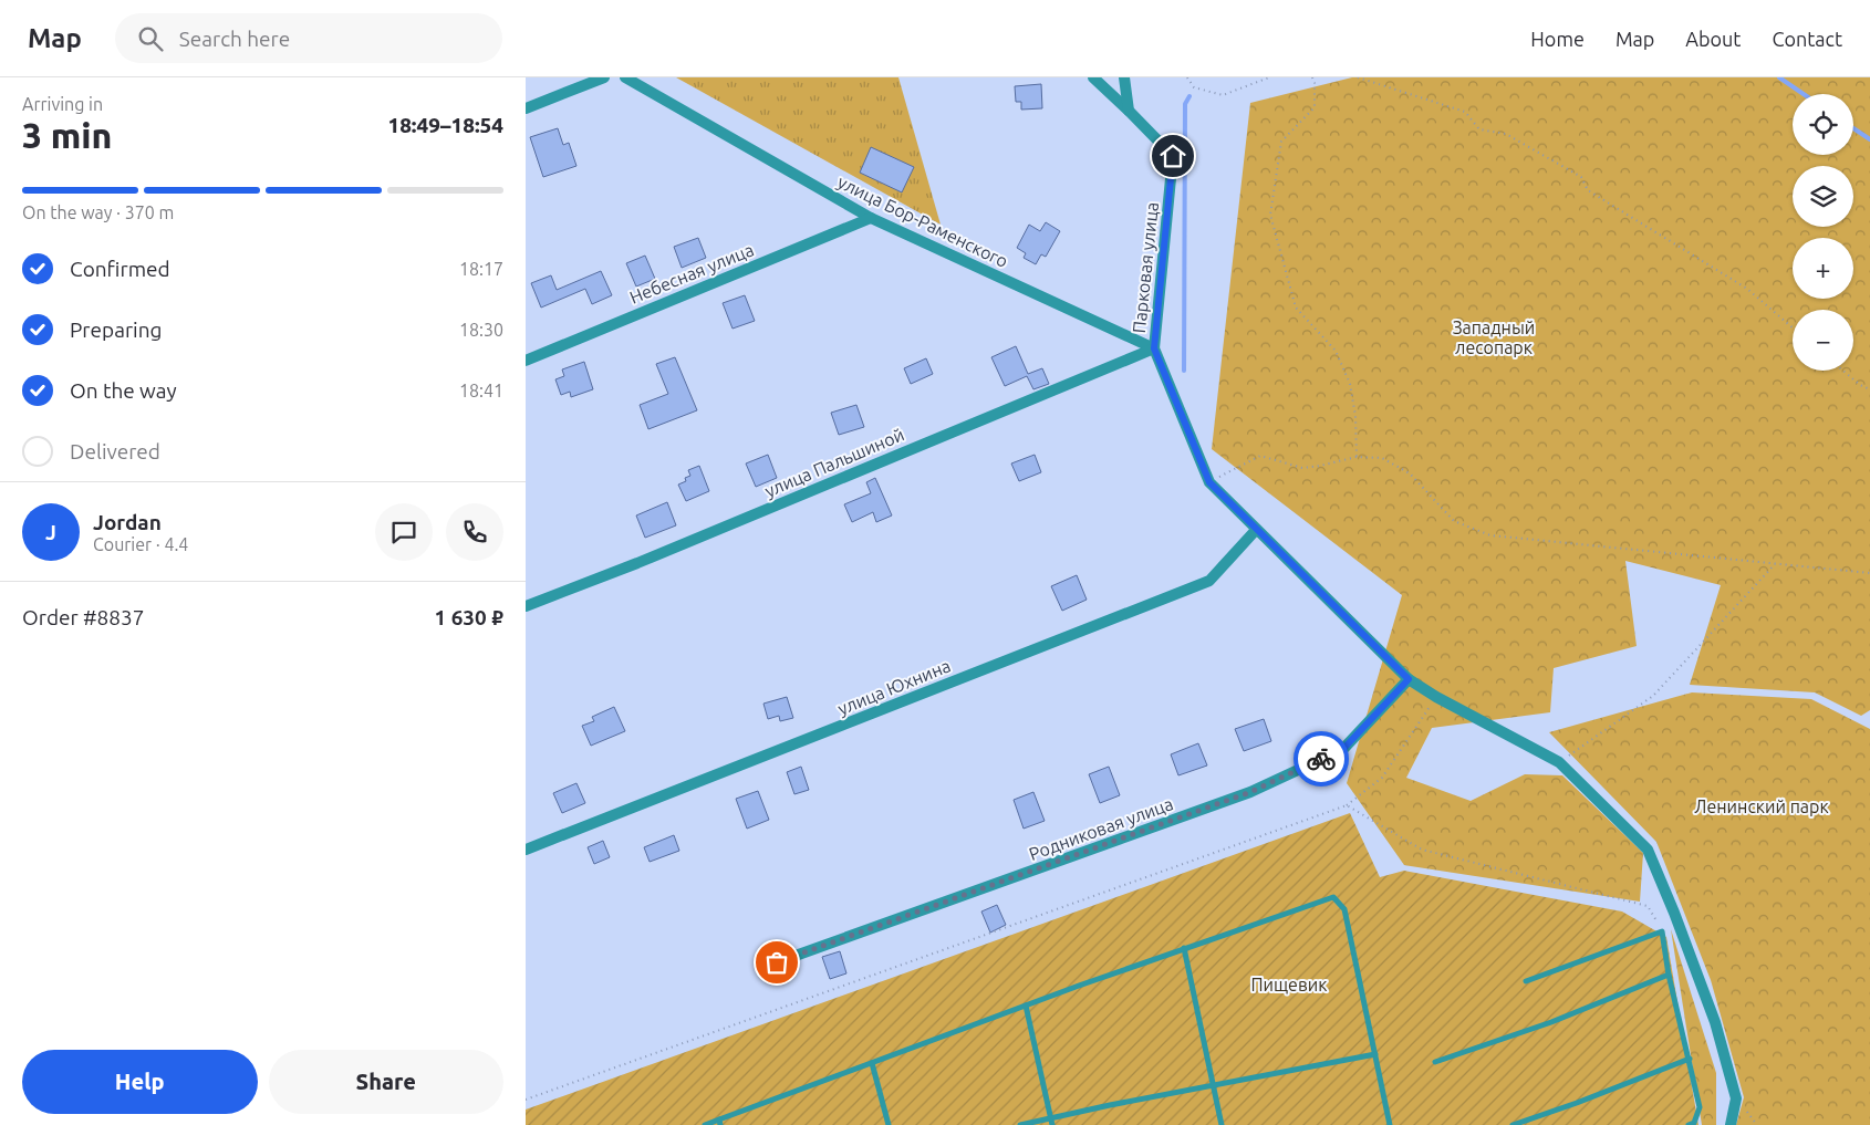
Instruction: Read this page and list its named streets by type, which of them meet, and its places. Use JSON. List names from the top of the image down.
{
  "streets": {
    "street": [
      "улица Бор-Раменского",
      "Парковая улица",
      "Небесная улица",
      "улица Пальшиной",
      "улица Юхнина",
      "Родниковая улица"
    ]
  },
  "crossings": [
    ["улица Бор-Раменского", "Парковая улица"],
    ["улица Бор-Раменского", "Небесная улица"],
    ["улица Бор-Раменского", "улица Пальшиной"],
    ["Парковая улица", "улица Пальшиной"]
  ],
  "parks": ["Западный лесопарк", "Ленинский парк", "Пищевик"],
  "page": {
    "header": "Map",
    "search": "Search here",
    "nav": [
      "Home",
      "Map",
      "About",
      "Contact"
    ],
    "heading": ["3 min", "Arriving in", "18:49–18:54"],
    "panel": [
      "Jordan",
      "Courier · 4.4",
      "Order #8837",
      "1 630 ₽"
    ],
    "map_buttons": ["+", "−"],
    "bar": "On the way · 370 m",
    "list": [
      ["Confirmed", "18:17"],
      ["Preparing", "18:30"],
      ["On the way", "18:41"],
      "Delivered"
    ],
    "round": "J",
    "buttons": ["Help", "Share"]
  }
}
